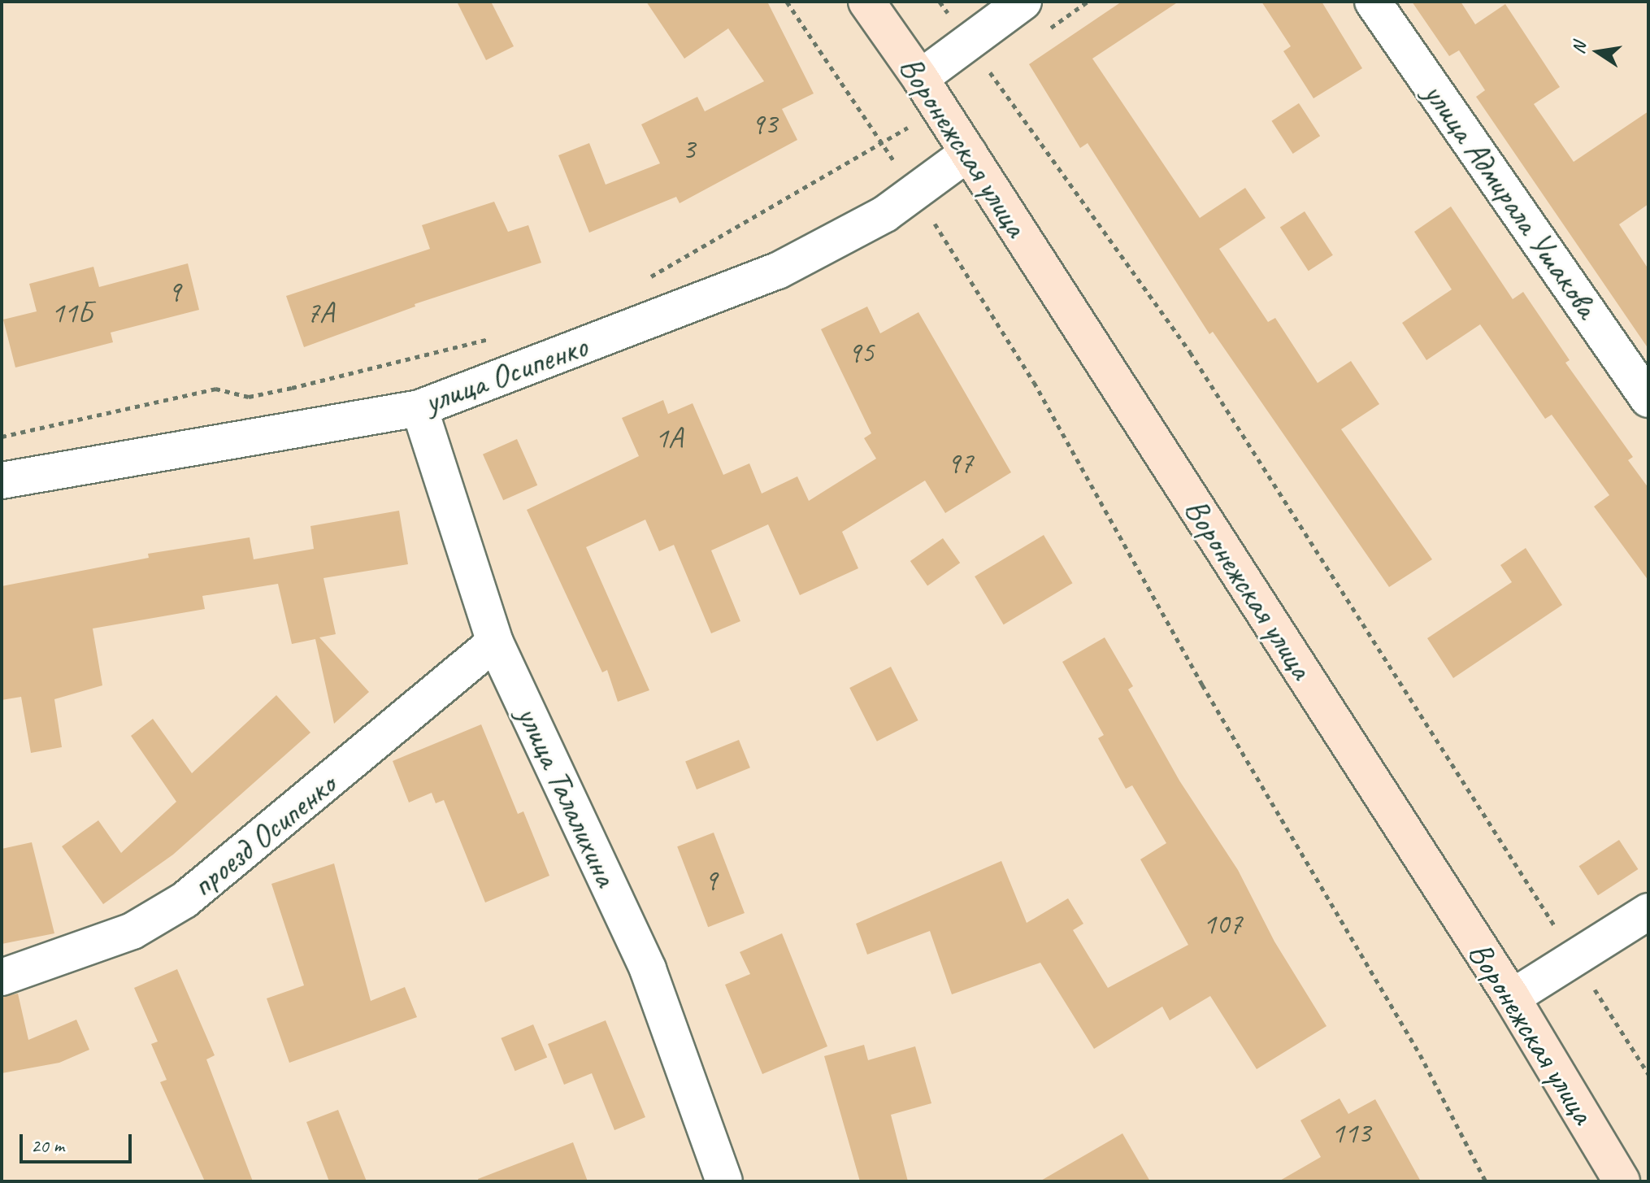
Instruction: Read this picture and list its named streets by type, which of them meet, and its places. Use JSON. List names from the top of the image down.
{
  "streets": {
    "street": [
      "Воронежская улица",
      "улица Адмирала Ушакова",
      "улица Осипенко",
      "улица Талалихина",
      "проезд Осипенко"
    ]
  },
  "crossings": [
    ["Воронежская улица", "улица Осипенко"],
    ["улица Осипенко", "улица Талалихина"],
    ["улица Талалихина", "проезд Осипенко"]
  ],
  "house_numbers": [
    "93",
    "3",
    "9",
    "11Б",
    "7А",
    "95",
    "1А",
    "97",
    "9",
    "107",
    "113"
  ],
  "scale_bar": "20 m",
  "north": "left"
}
